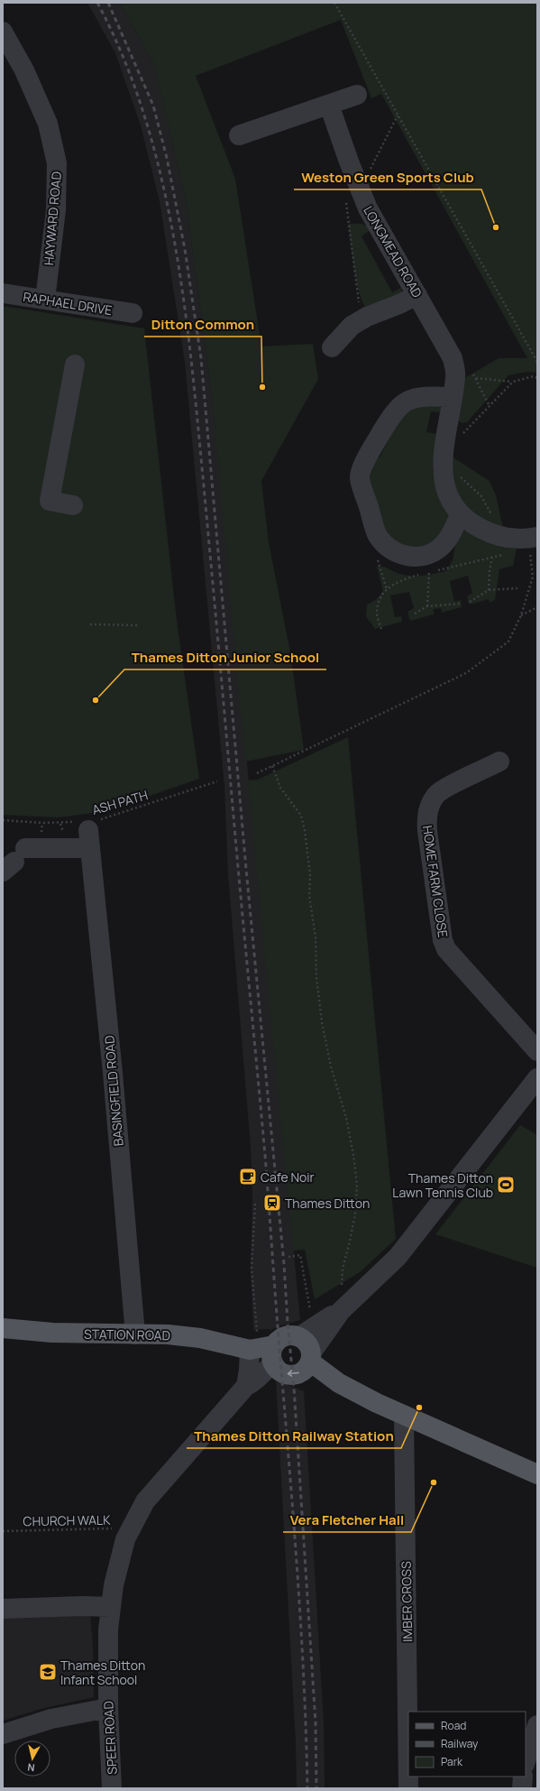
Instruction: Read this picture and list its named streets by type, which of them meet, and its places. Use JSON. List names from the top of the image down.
{
  "streets": {
    "main road": ["STATION ROAD"],
    "street": [
      "HAYWARD ROAD",
      "LONGMEAD ROAD",
      "RAPHAEL DRIVE",
      "HOME FARM CLOSE",
      "BASINGFIELD ROAD",
      "IMBER CROSS",
      "SPEER ROAD"
    ],
    "path": ["ASH PATH", "CHURCH WALK"]
  },
  "crossings": [
    ["HAYWARD ROAD", "RAPHAEL DRIVE"],
    ["ASH PATH", "BASINGFIELD ROAD"],
    ["BASINGFIELD ROAD", "STATION ROAD"],
    ["STATION ROAD", "SPEER ROAD"],
    ["CHURCH WALK", "SPEER ROAD"]
  ],
  "places": {
    "other": [
      "Weston Green Sports Club",
      "Ditton Common",
      "Thames Ditton Junior School",
      "Thames Ditton Railway Station",
      "Vera Fletcher Hall"
    ],
    "cafe": ["Cafe Noir"],
    "sports": ["Thames Ditton Lawn Tennis Club"],
    "station": ["Thames Ditton"],
    "school or university": ["Thames Ditton Infant School"]
  },
  "legend": ["Road", "Railway", "Park"],
  "north": "bottom"
}
